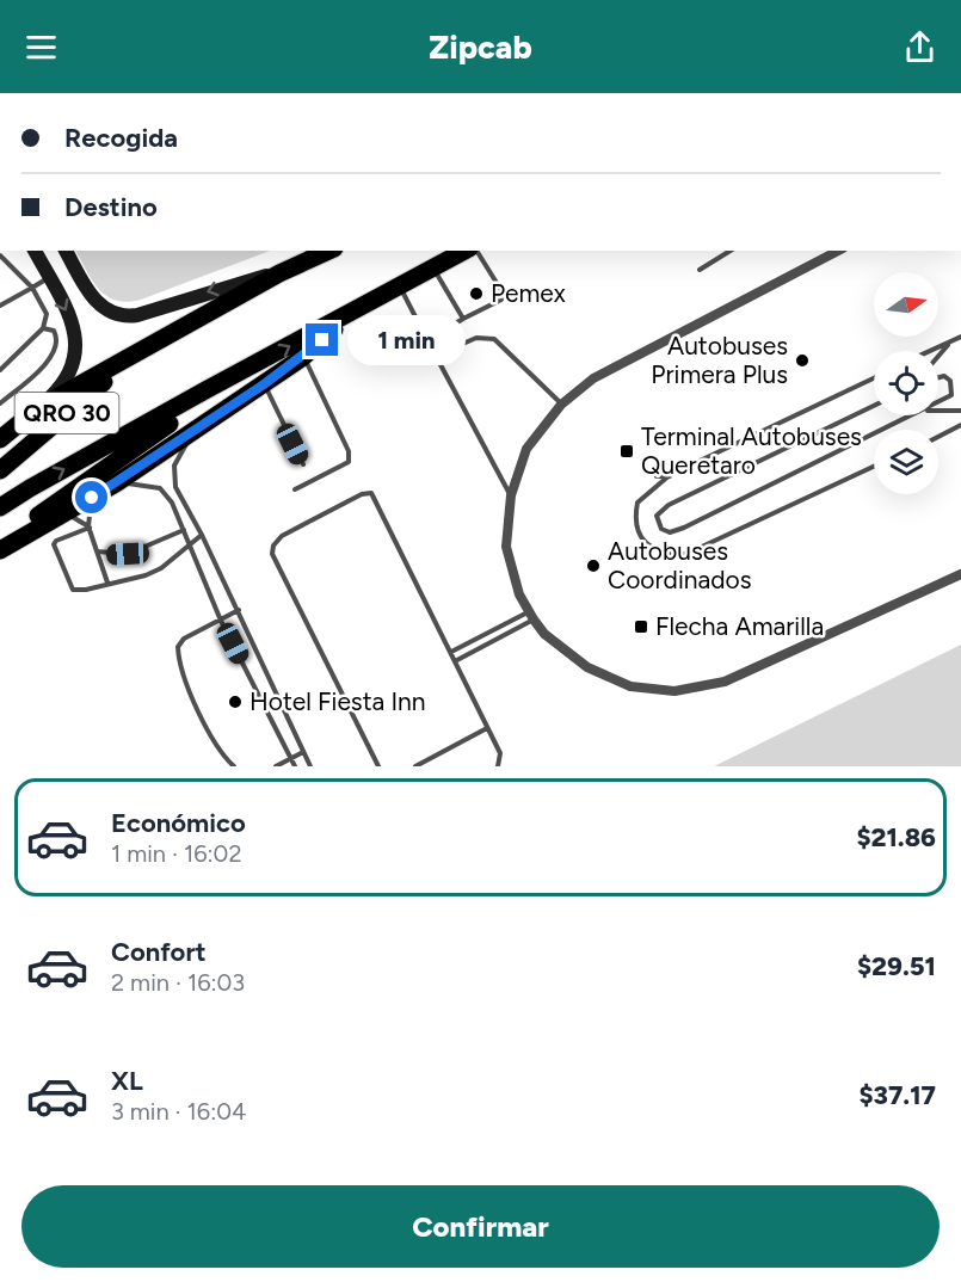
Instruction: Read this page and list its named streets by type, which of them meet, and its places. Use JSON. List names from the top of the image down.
{
  "streets": {
    "highway": ["QRO 30"]
  },
  "places": {
    "other": [
      "Pemex",
      "Autobuses Primera Plus",
      "Autobuses Coordinados",
      "Hotel Fiesta Inn"
    ],
    "transit": ["Terminal Autobuses Queretaro", "Flecha Amarilla"]
  },
  "north": "right",
  "page": {
    "header": "Zipcab",
    "banner": ["Recogida", "Destino"],
    "bubble": "1 min",
    "list": [
      {
        "name": "Económico",
        "note": "1 min · 16:02",
        "value": "$21.86"
      },
      {
        "name": "Confort",
        "note": "2 min · 16:03",
        "value": "$29.51"
      },
      {
        "name": "XL",
        "note": "3 min · 16:04",
        "value": "$37.17"
      }
    ],
    "buttons": "Confirmar"
  }
}
